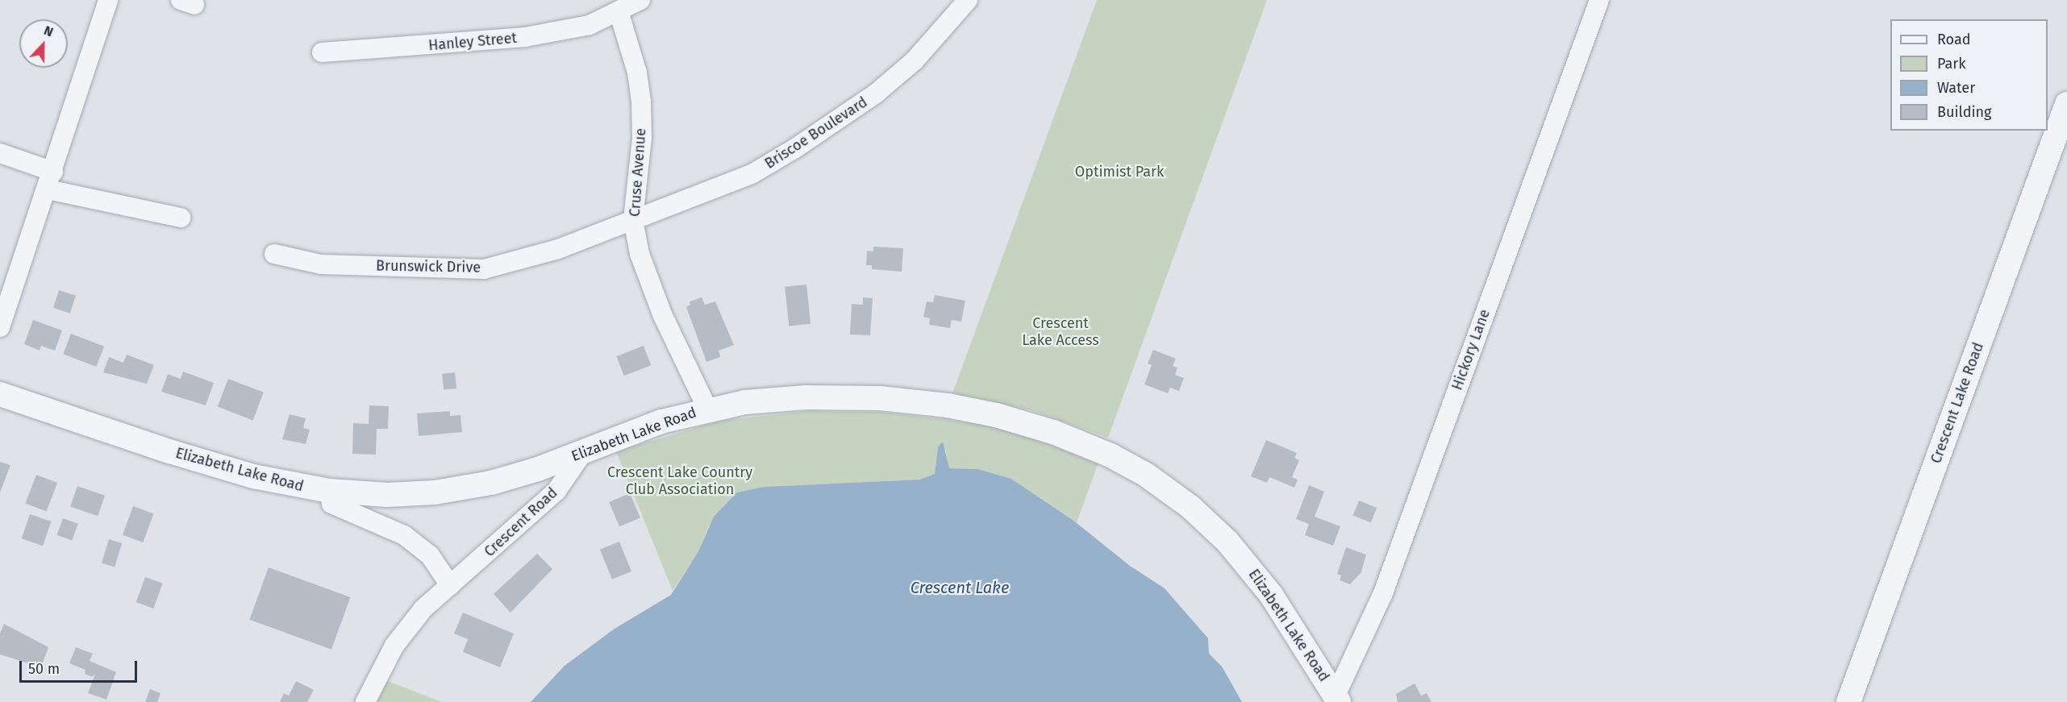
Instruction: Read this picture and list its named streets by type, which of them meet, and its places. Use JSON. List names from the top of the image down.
{
  "streets": {
    "street": [
      "Hanley Street",
      "Briscoe Boulevard",
      "Cruse Avenue",
      "Brunswick Drive",
      "Hickory Lane",
      "Crescent Lake Road",
      "Elizabeth Lake Road",
      "Crescent Road"
    ]
  },
  "crossings": [
    ["Hanley Street", "Cruse Avenue"],
    ["Briscoe Boulevard", "Cruse Avenue"],
    ["Briscoe Boulevard", "Brunswick Drive"],
    ["Cruse Avenue", "Brunswick Drive"],
    ["Cruse Avenue", "Elizabeth Lake Road"],
    ["Hickory Lane", "Elizabeth Lake Road"],
    ["Elizabeth Lake Road", "Crescent Road"]
  ],
  "water": ["Crescent Lake"],
  "parks": ["Optimist Park", "Crescent Lake Access", "Crescent Lake Country Club Association"],
  "legend": [
    "Road",
    "Park",
    "Water",
    "Building"
  ],
  "scale_bar": "50 m",
  "north": "top"
}
